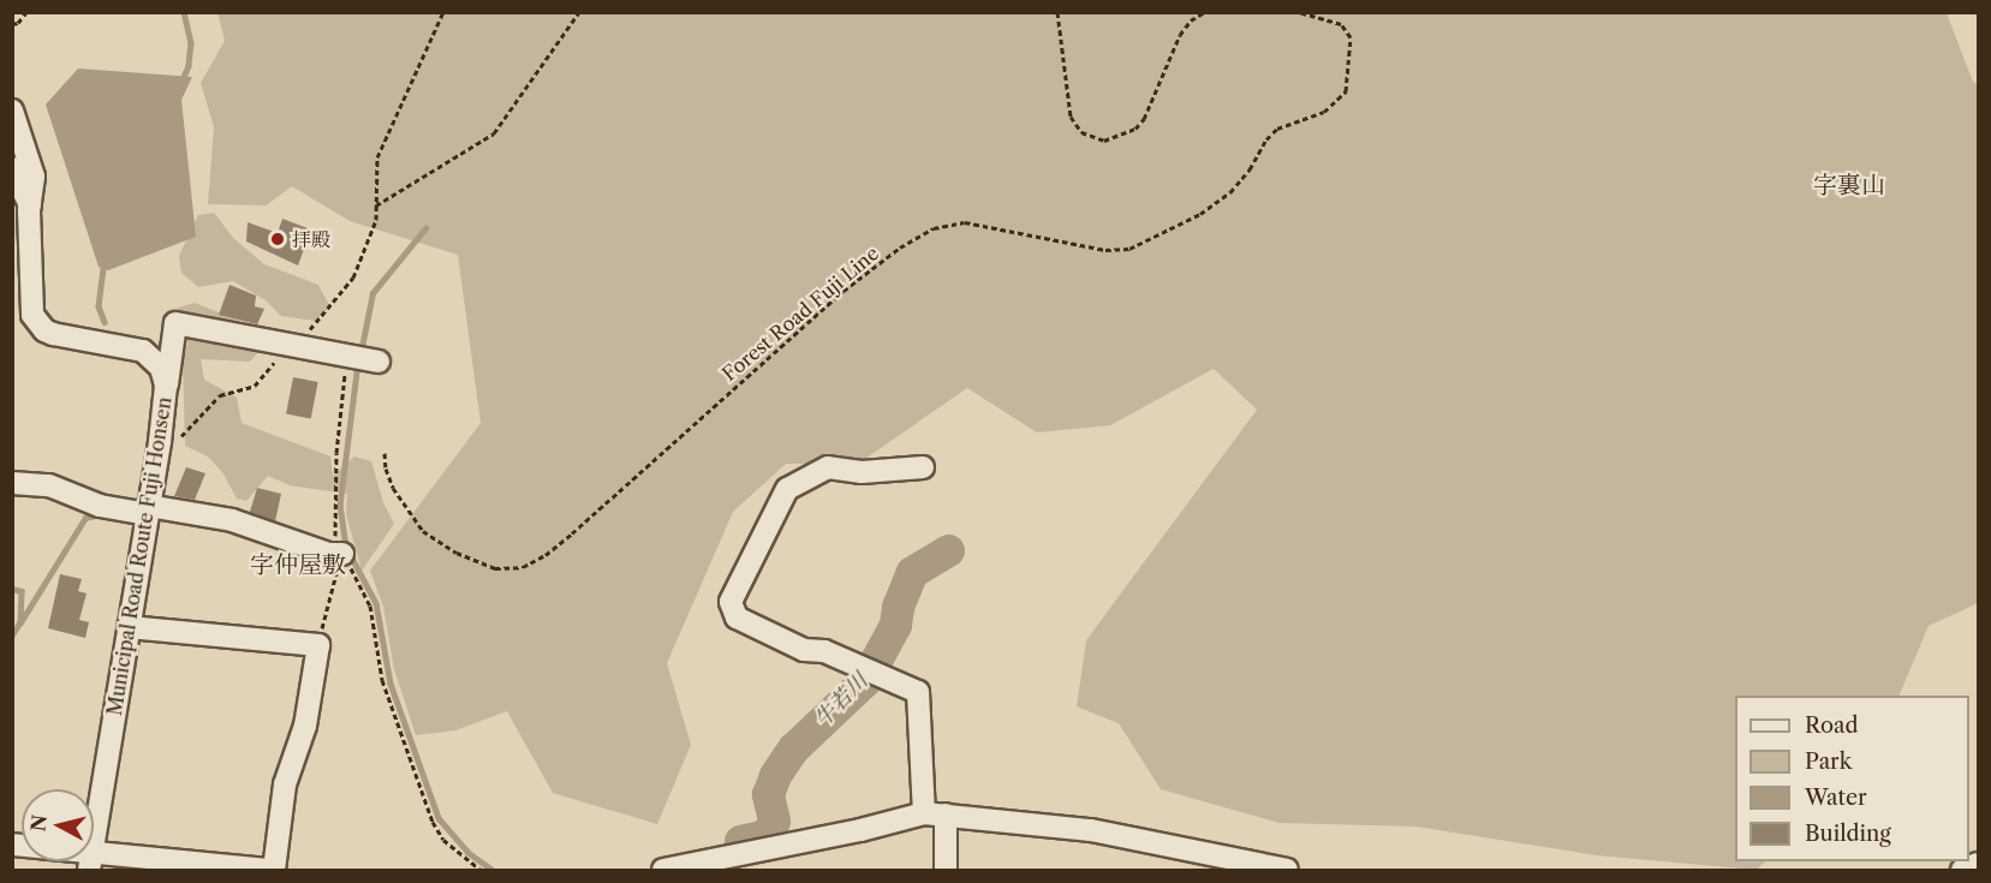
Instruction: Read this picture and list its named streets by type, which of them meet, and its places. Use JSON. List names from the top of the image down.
{
  "streets": {
    "street": ["Municipal Road Route Fuji Honsen"],
    "path": ["Forest Road Fuji Line"]
  },
  "districts": ["字裏山", "字仲屋敷"],
  "water": ["牛若川"],
  "places": ["拝殿"],
  "legend": [
    "Road",
    "Park",
    "Water",
    "Building"
  ],
  "north": "left"
}
